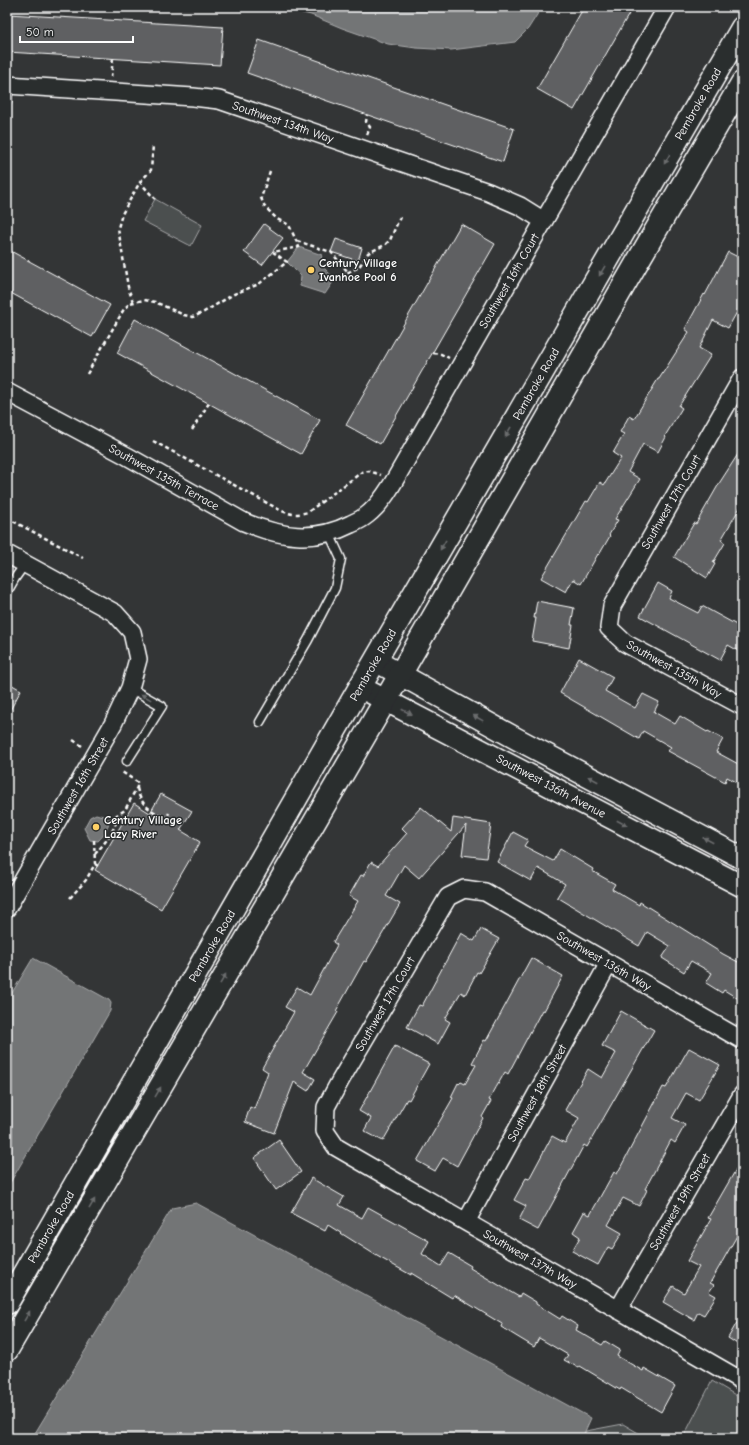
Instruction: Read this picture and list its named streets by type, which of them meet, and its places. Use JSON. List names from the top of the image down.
{
  "streets": {
    "main road": ["Pembroke Road"],
    "street": [
      "Southwest 134th Way",
      "Southwest 16th Court",
      "Southwest 135th Terrace",
      "Southwest 17th Court",
      "Southwest 135th Way",
      "Southwest 16th Street",
      "Southwest 136th Avenue",
      "Southwest 136th Way",
      "Southwest 18th Street",
      "Southwest 19th Street",
      "Southwest 137th Way"
    ]
  },
  "crossings": [
    ["Pembroke Road", "Southwest 136th Avenue"],
    ["Southwest 134th Way", "Southwest 16th Court"],
    ["Southwest 16th Court", "Southwest 135th Terrace"],
    ["Southwest 17th Court", "Southwest 135th Way"],
    ["Southwest 17th Court", "Southwest 136th Way"],
    ["Southwest 17th Court", "Southwest 137th Way"],
    ["Southwest 136th Way", "Southwest 18th Street"],
    ["Southwest 18th Street", "Southwest 137th Way"],
    ["Southwest 19th Street", "Southwest 137th Way"]
  ],
  "places": ["Century Village Ivanhoe Pool 6", "Century Village Lazy River"],
  "scale_bar": "50 m"
}
